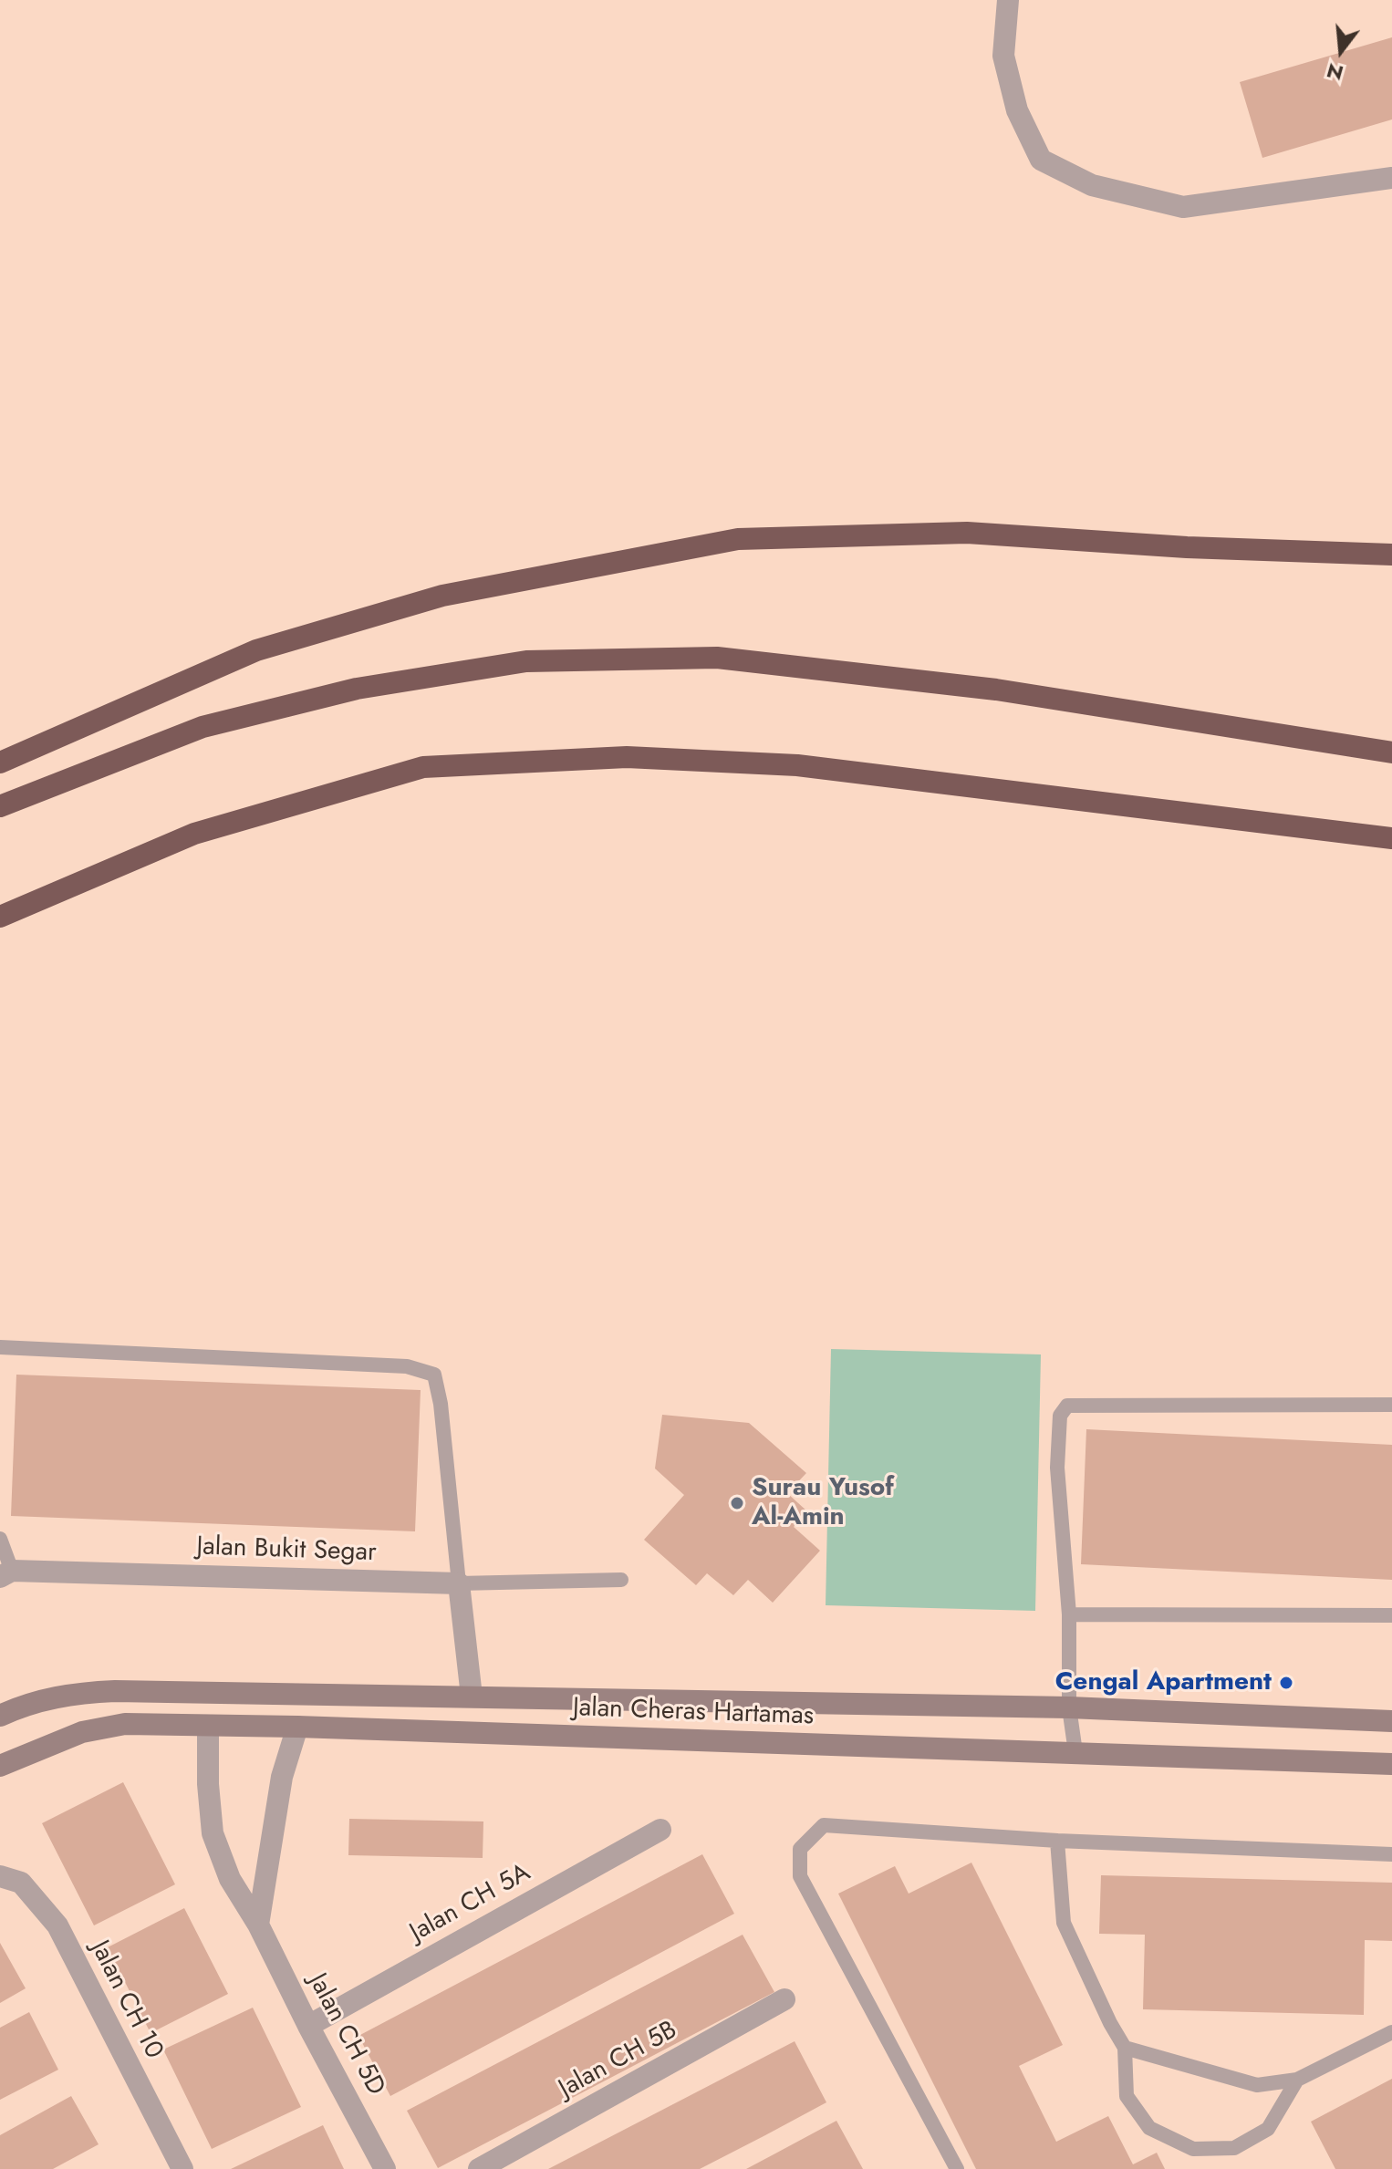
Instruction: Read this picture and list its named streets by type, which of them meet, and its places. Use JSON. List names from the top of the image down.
{
  "streets": {
    "street": [
      "Jalan Bukit Segar",
      "Jalan Cheras Hartamas",
      "Jalan CH 5A",
      "Jalan CH 10",
      "Jalan CH 5D",
      "Jalan CH 5B"
    ]
  },
  "crossings": [
    ["Jalan Cheras Hartamas", "Jalan CH 5D"],
    ["Jalan CH 5A", "Jalan CH 5D"]
  ],
  "places": ["Surau Yusof Al-Amin", "Cengal Apartment"],
  "north": "bottom"
}
